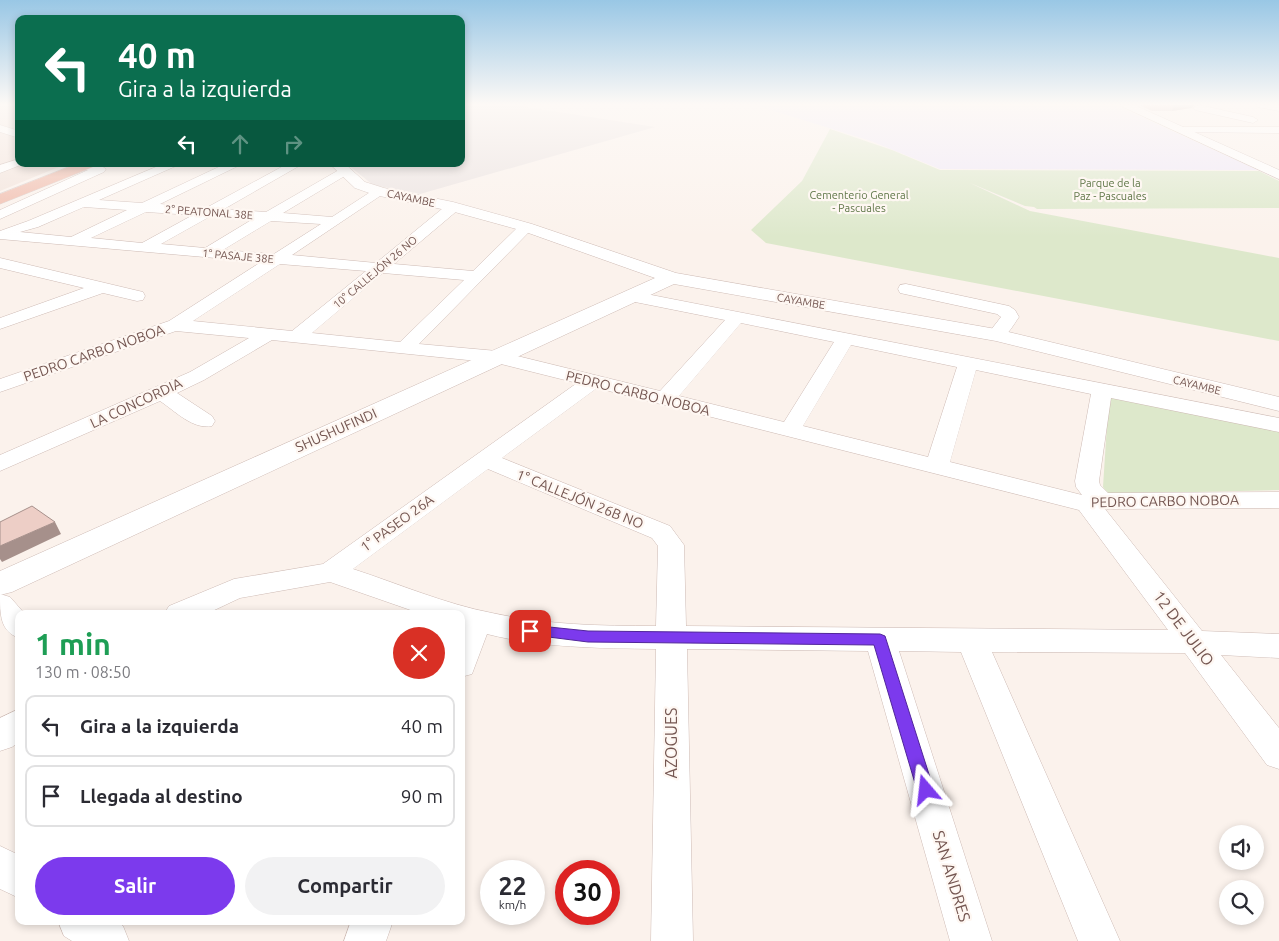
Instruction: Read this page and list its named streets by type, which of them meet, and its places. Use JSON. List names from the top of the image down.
{
  "streets": {
    "street": [
      "CAYAMBE",
      "2° PEATONAL 38E",
      "1° PASAJE 38E",
      "10° CALLEJÓN 26 NO",
      "PEDRO CARBO NOBOA",
      "LA CONCORDIA",
      "SHUSHUFINDI",
      "1° CALLEJÓN 26B NO",
      "1° PASEO 26A",
      "12 DE JULIO",
      "AZOGUES",
      "SAN ANDRES"
    ]
  },
  "crossings": [
    ["CAYAMBE", "10° CALLEJÓN 26 NO"],
    ["CAYAMBE", "SHUSHUFINDI"],
    ["1° PASAJE 38E", "10° CALLEJÓN 26 NO"],
    ["10° CALLEJÓN 26 NO", "PEDRO CARBO NOBOA"],
    ["PEDRO CARBO NOBOA", "LA CONCORDIA"],
    ["PEDRO CARBO NOBOA", "SHUSHUFINDI"],
    ["PEDRO CARBO NOBOA", "1° PASEO 26A"],
    ["PEDRO CARBO NOBOA", "12 DE JULIO"],
    ["1° CALLEJÓN 26B NO", "1° PASEO 26A"],
    ["1° CALLEJÓN 26B NO", "AZOGUES"]
  ],
  "parks": ["Parque de la Paz - Pascuales", "Cementerio General - Pascuales"],
  "page": {
    "turn": ["40 m", "Gira a la izquierda"],
    "heading": ["1 min", "130 m · 08:50"],
    "list": [
      {
        "name": "Gira a la izquierda",
        "value": "40 m"
      },
      {
        "name": "Llegada al destino",
        "value": "90 m"
      }
    ],
    "buttons": ["Salir", "Compartir"],
    "speed": "22 km/h",
    "limit": "30"
  }
}
